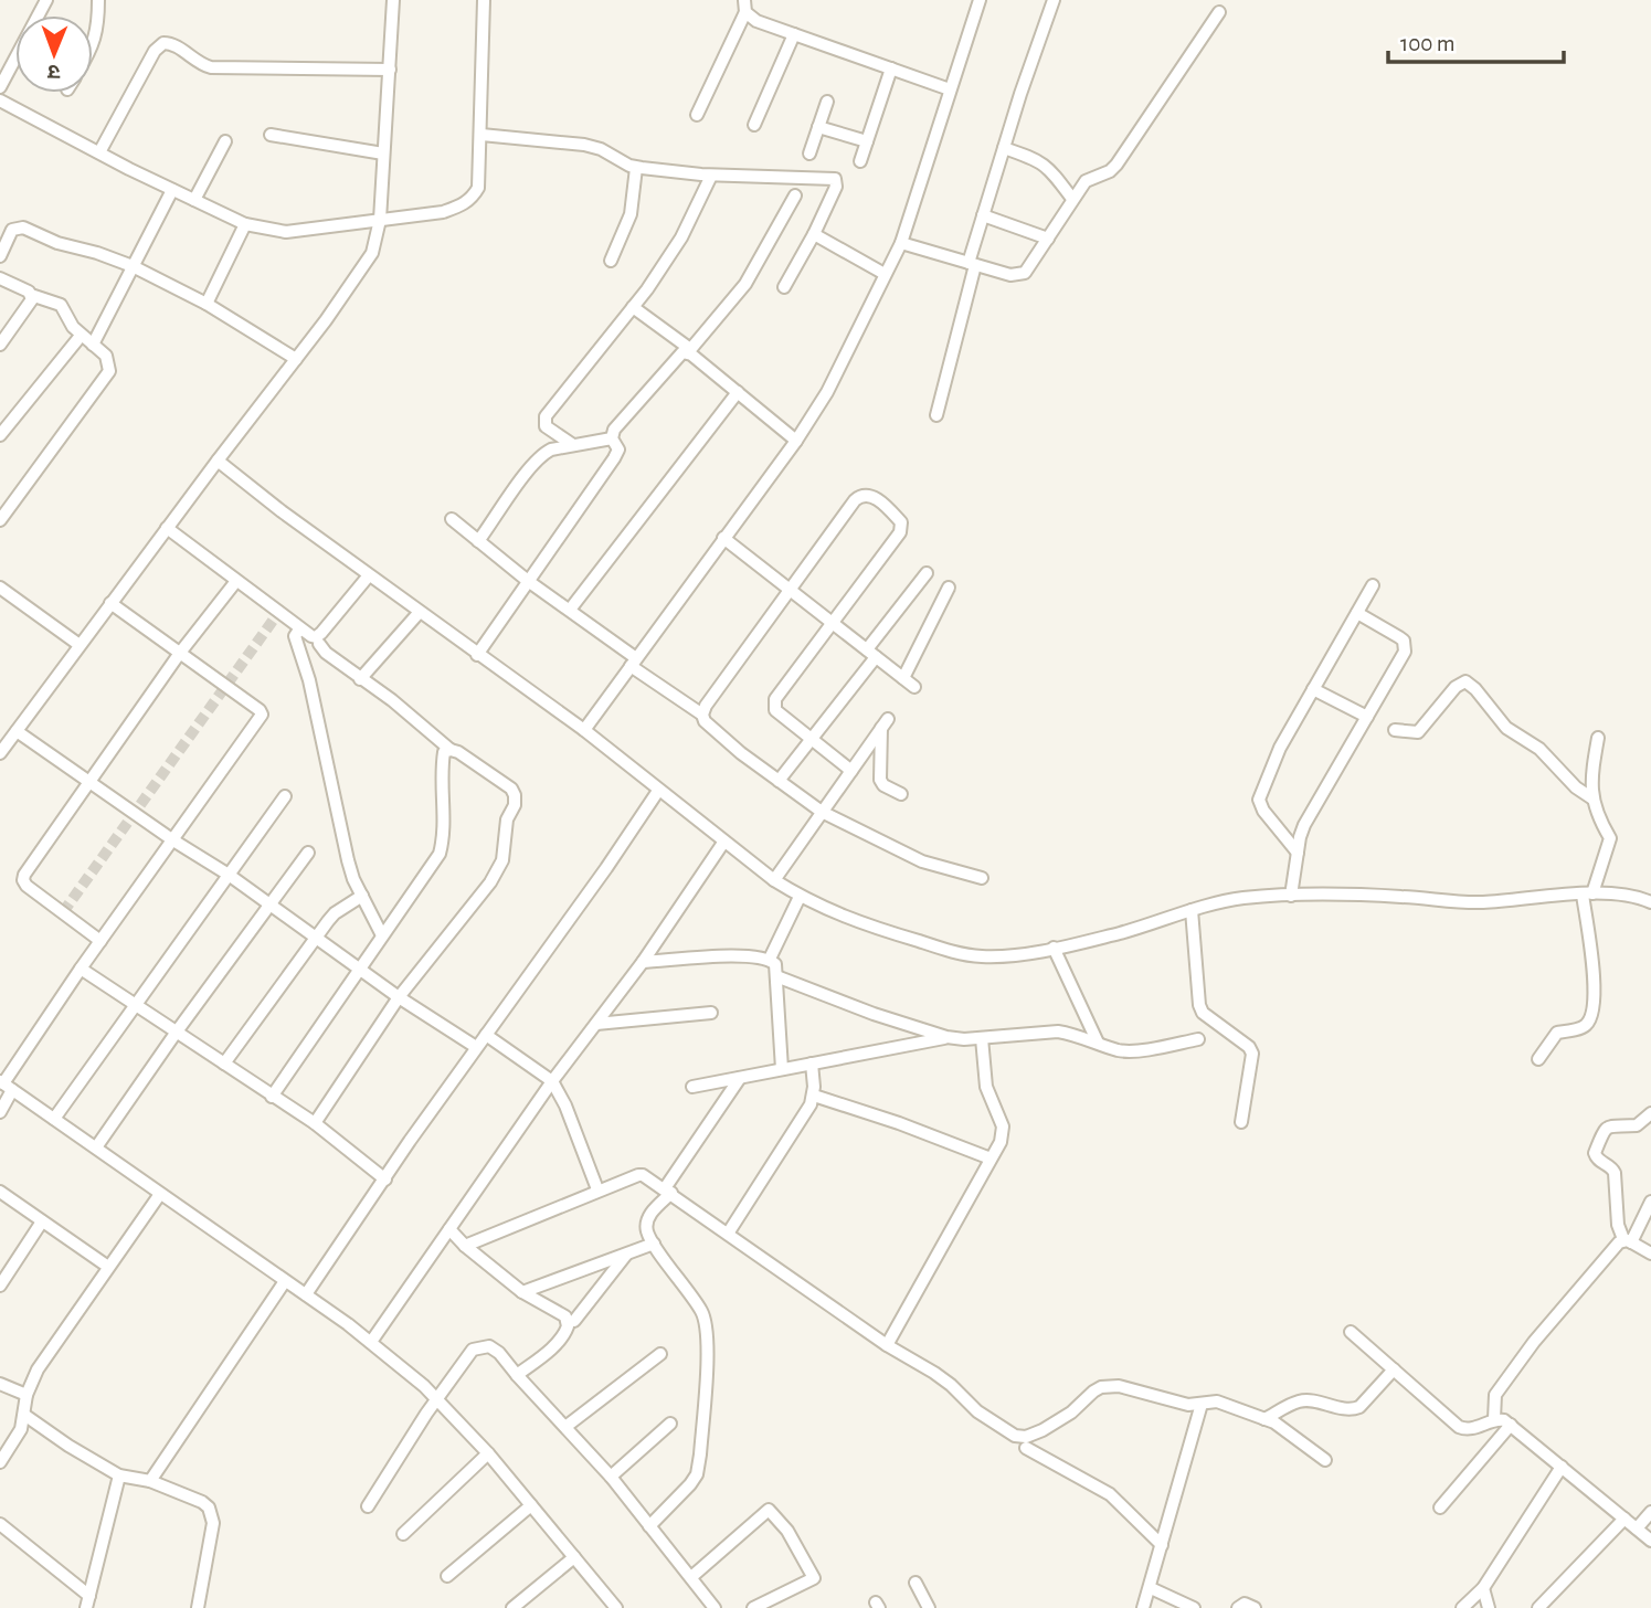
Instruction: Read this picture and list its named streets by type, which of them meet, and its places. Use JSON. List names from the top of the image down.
{
  "scale_bar": "100 m",
  "north": "bottom"
}
